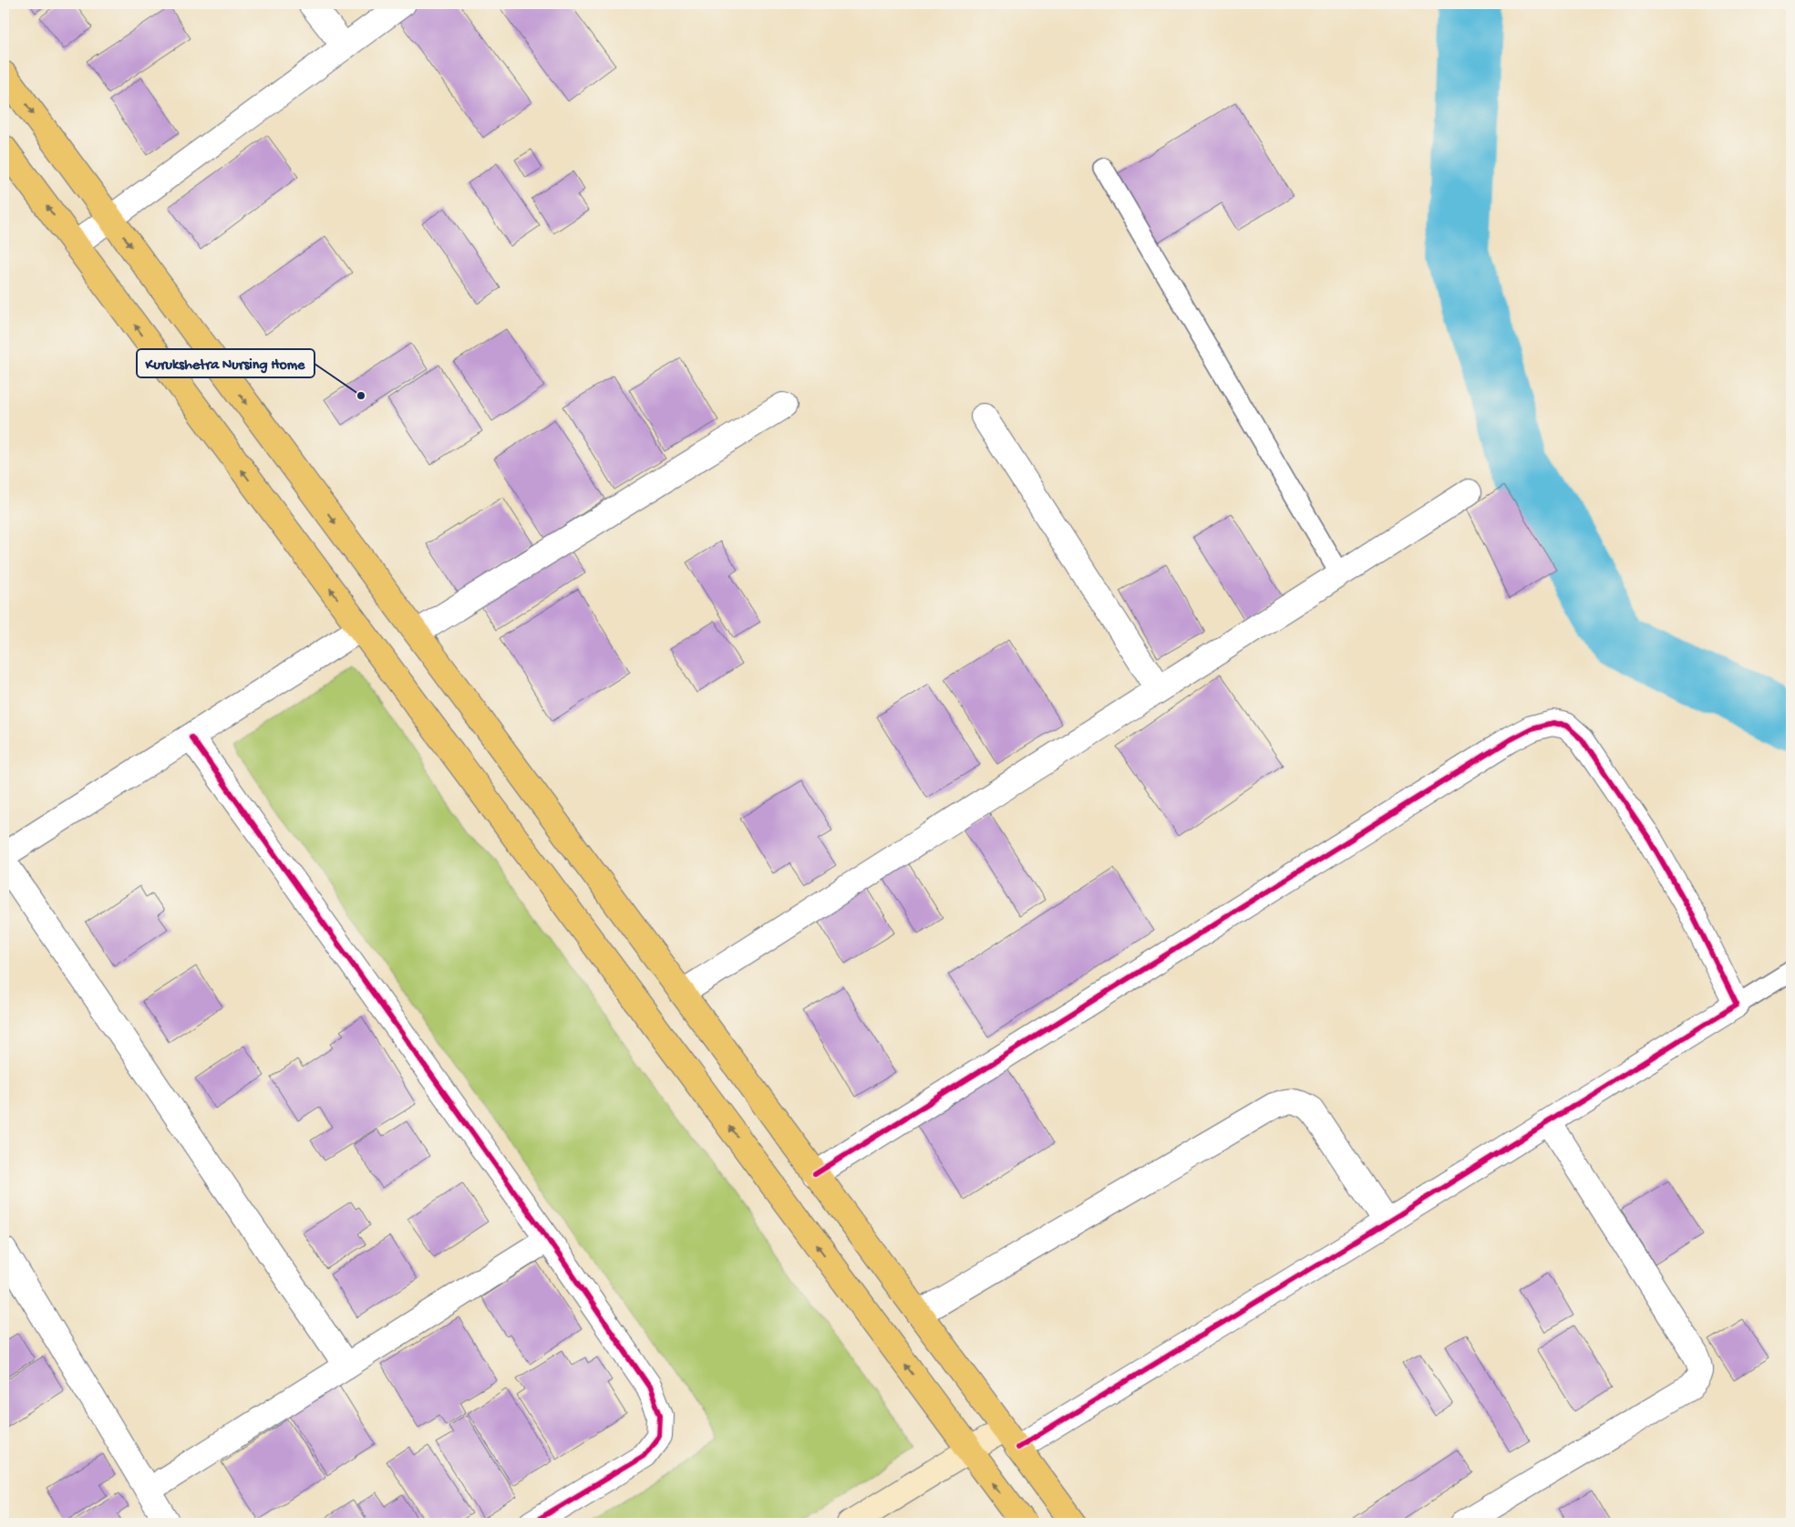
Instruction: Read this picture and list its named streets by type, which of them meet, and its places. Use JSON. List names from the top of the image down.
{
  "places": ["Kurukshetra Nursing Home"]
}
